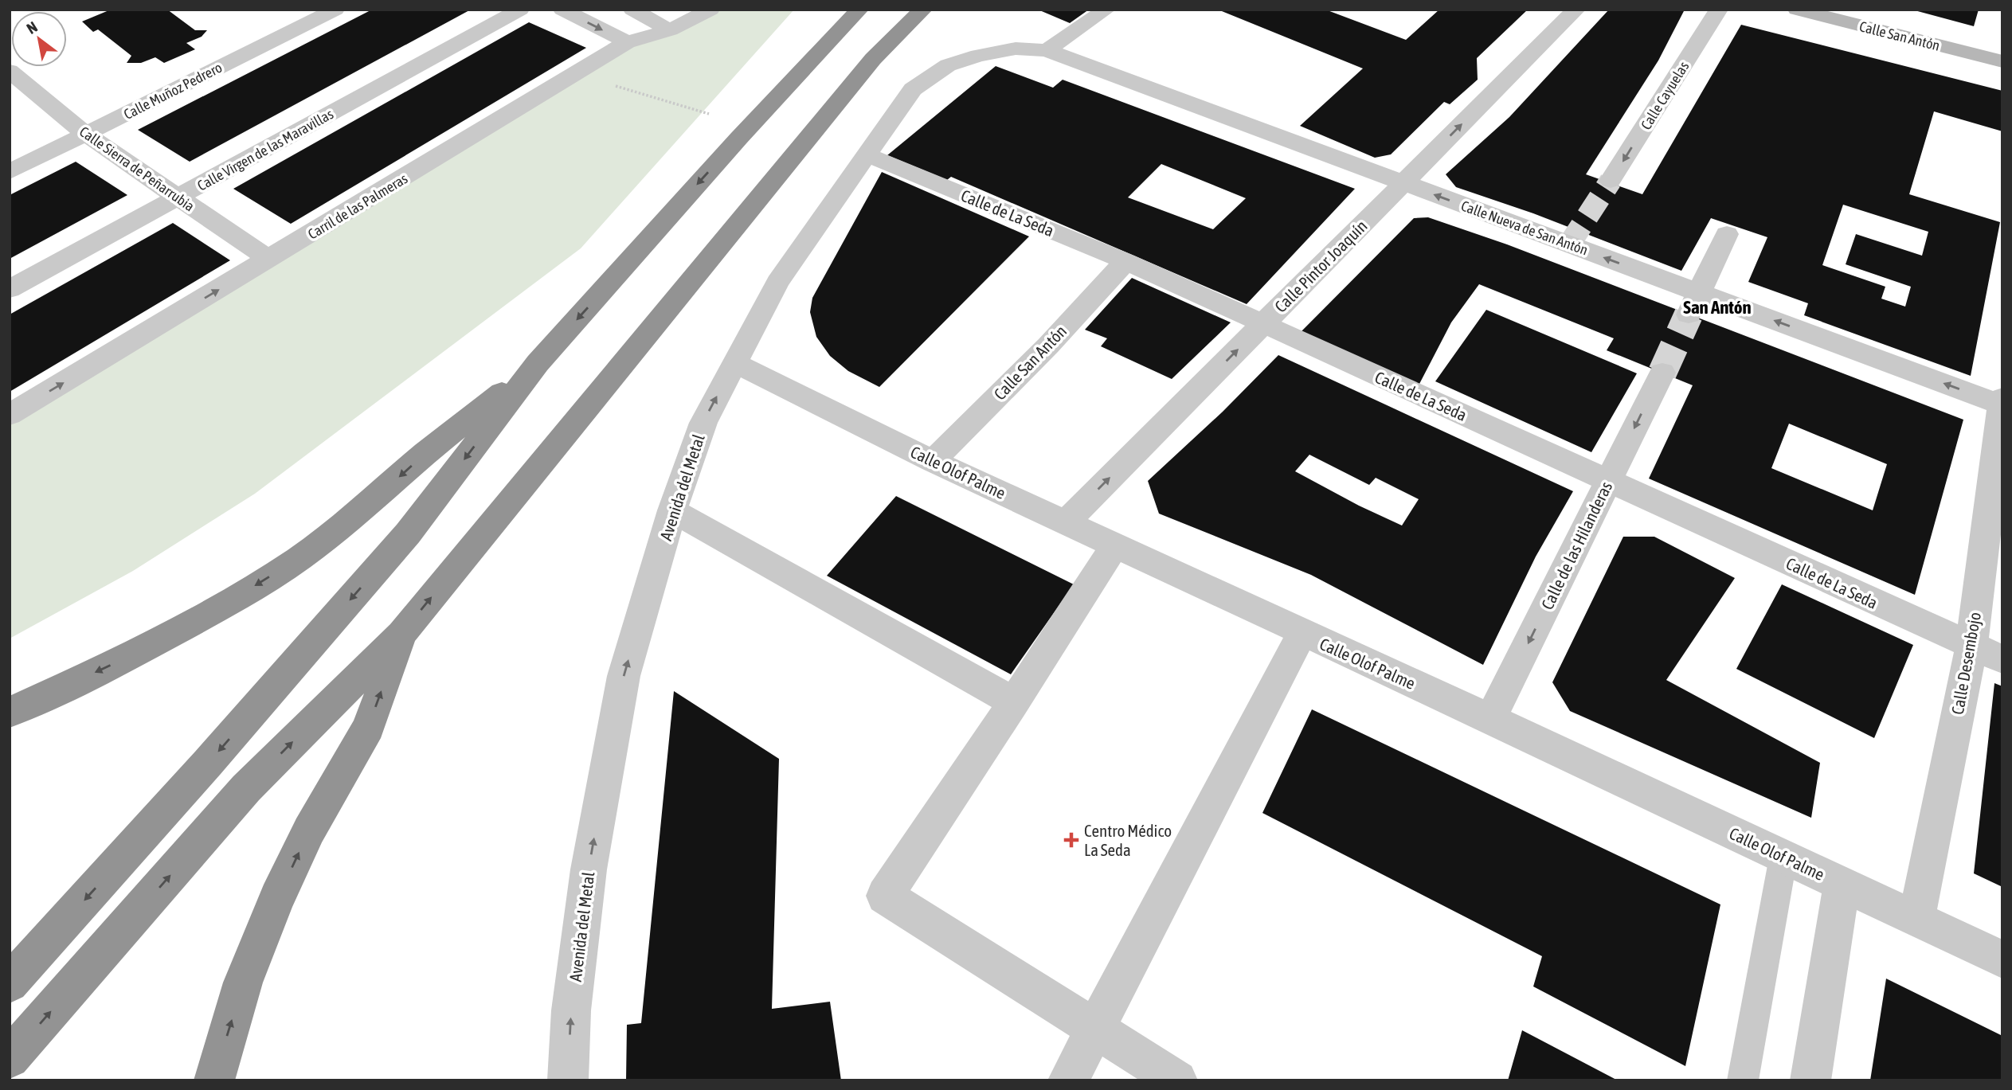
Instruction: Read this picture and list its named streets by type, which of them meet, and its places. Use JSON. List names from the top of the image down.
{
  "streets": {
    "main road": ["Calle San Antón"],
    "street": [
      "Calle Muñoz Pedrero",
      "Calle Cayuelas",
      "Calle Virgen de las Maravillas",
      "Calle Sierra de Peñarrubia",
      "Carril de las Palmeras",
      "Calle de La Seda",
      "Calle Nueva de San Antón",
      "Calle Pintor Joaquín",
      "Calle Olof Palme",
      "Avenida del Metal",
      "Calle de las Hilanderas",
      "Calle Desembojo"
    ]
  },
  "crossings": [
    ["Calle San Antón", "Calle de La Seda"],
    ["Calle San Antón", "Calle Olof Palme"],
    ["Calle Muñoz Pedrero", "Calle Sierra de Peñarrubia"],
    ["Calle Virgen de las Maravillas", "Calle Sierra de Peñarrubia"],
    ["Calle Sierra de Peñarrubia", "Carril de las Palmeras"],
    ["Calle de La Seda", "Calle Pintor Joaquín"],
    ["Calle de La Seda", "Avenida del Metal"],
    ["Calle de La Seda", "Calle de las Hilanderas"],
    ["Calle de La Seda", "Calle Desembojo"],
    ["Calle Nueva de San Antón", "Calle Pintor Joaquín"],
    ["Calle Nueva de San Antón", "Avenida del Metal"],
    ["Calle Nueva de San Antón", "Calle Desembojo"],
    ["Calle Pintor Joaquín", "Calle Olof Palme"],
    ["Calle Olof Palme", "Avenida del Metal"],
    ["Calle Olof Palme", "Calle de las Hilanderas"],
    ["Calle Olof Palme", "Calle Desembojo"]
  ],
  "one_way": [
    "Calle Cayuelas",
    "Carril de las Palmeras",
    "Calle Nueva de San Antón",
    "Calle Pintor Joaquín",
    "Avenida del Metal",
    "Calle de las Hilanderas"
  ],
  "districts": ["San Antón"],
  "places": {
    "health": ["Centro Médico La Seda"]
  },
  "north": "top left"
}
